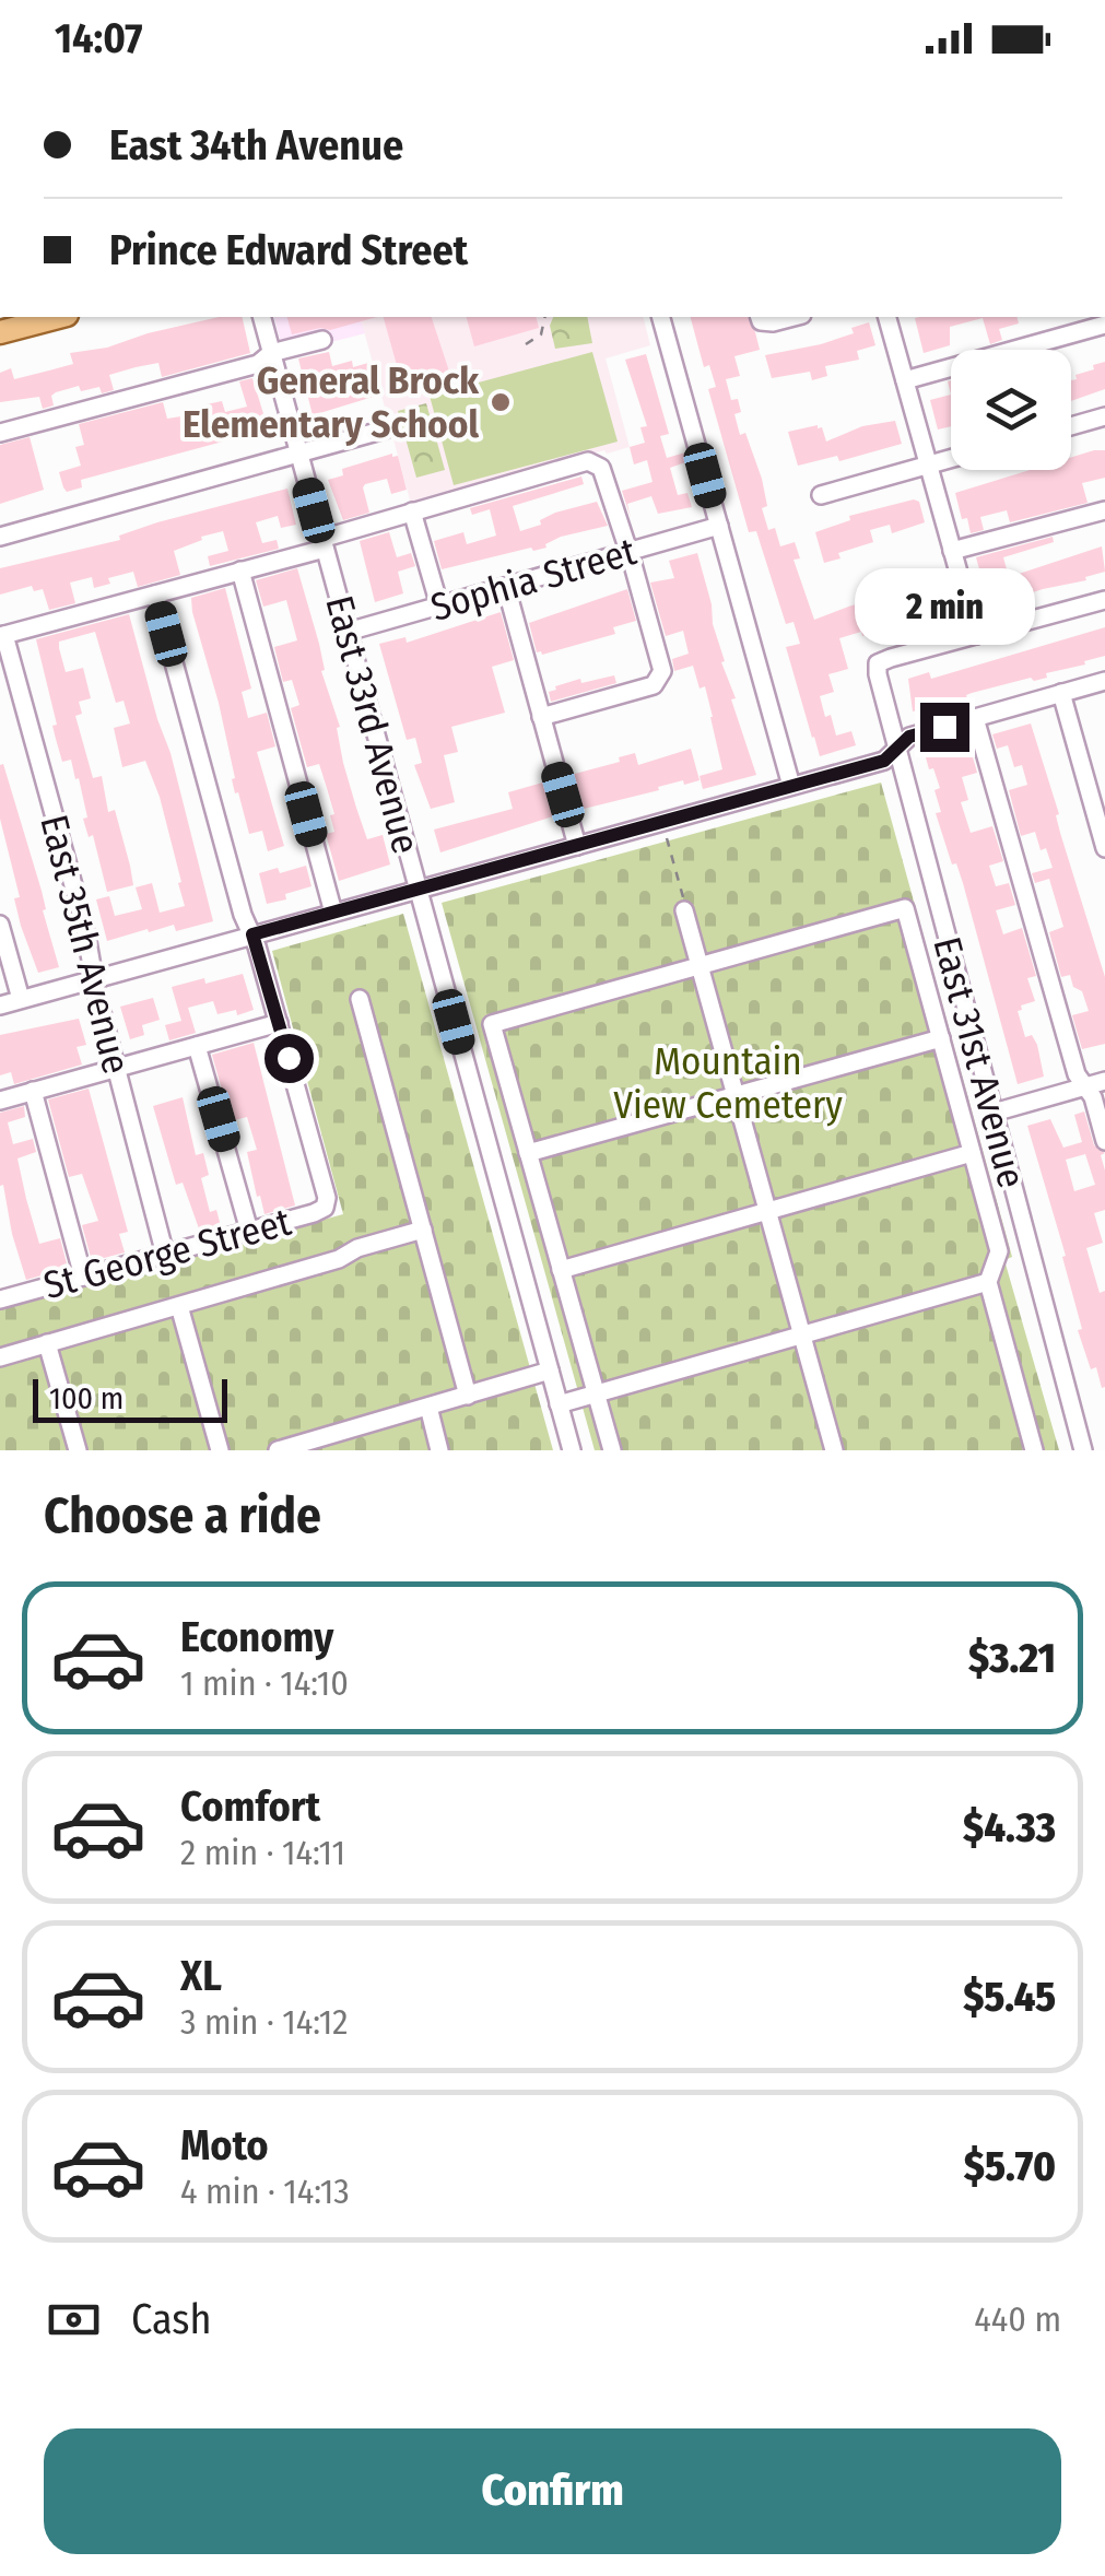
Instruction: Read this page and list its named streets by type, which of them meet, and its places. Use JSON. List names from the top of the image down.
{
  "streets": {
    "street": [
      "Sophia Street",
      "East 33rd Avenue",
      "East 35th Avenue",
      "East 31st Avenue",
      "St George Street"
    ]
  },
  "crossings": [
    ["Sophia Street", "East 33rd Avenue"],
    ["East 35th Avenue", "St George Street"]
  ],
  "parks": ["Mountain View Cemetery"],
  "places": ["General Brock Elementary School"],
  "scale_bar": "100 m",
  "page": {
    "status": "14:07",
    "banner": ["East 34th Avenue", "Prince Edward Street"],
    "bubble": "2 min",
    "scale": "100 m",
    "heading": "Choose a ride",
    "list": [
      {
        "name": "Economy",
        "note": "1 min · 14:10",
        "value": "$3.21"
      },
      {
        "name": "Comfort",
        "note": "2 min · 14:11",
        "value": "$4.33"
      },
      {
        "name": "XL",
        "note": "3 min · 14:12",
        "value": "$5.45"
      },
      {
        "name": "Moto",
        "note": "4 min · 14:13",
        "value": "$5.70"
      }
    ],
    "pay": ["Cash", "440 m"],
    "buttons": "Confirm"
  }
}
